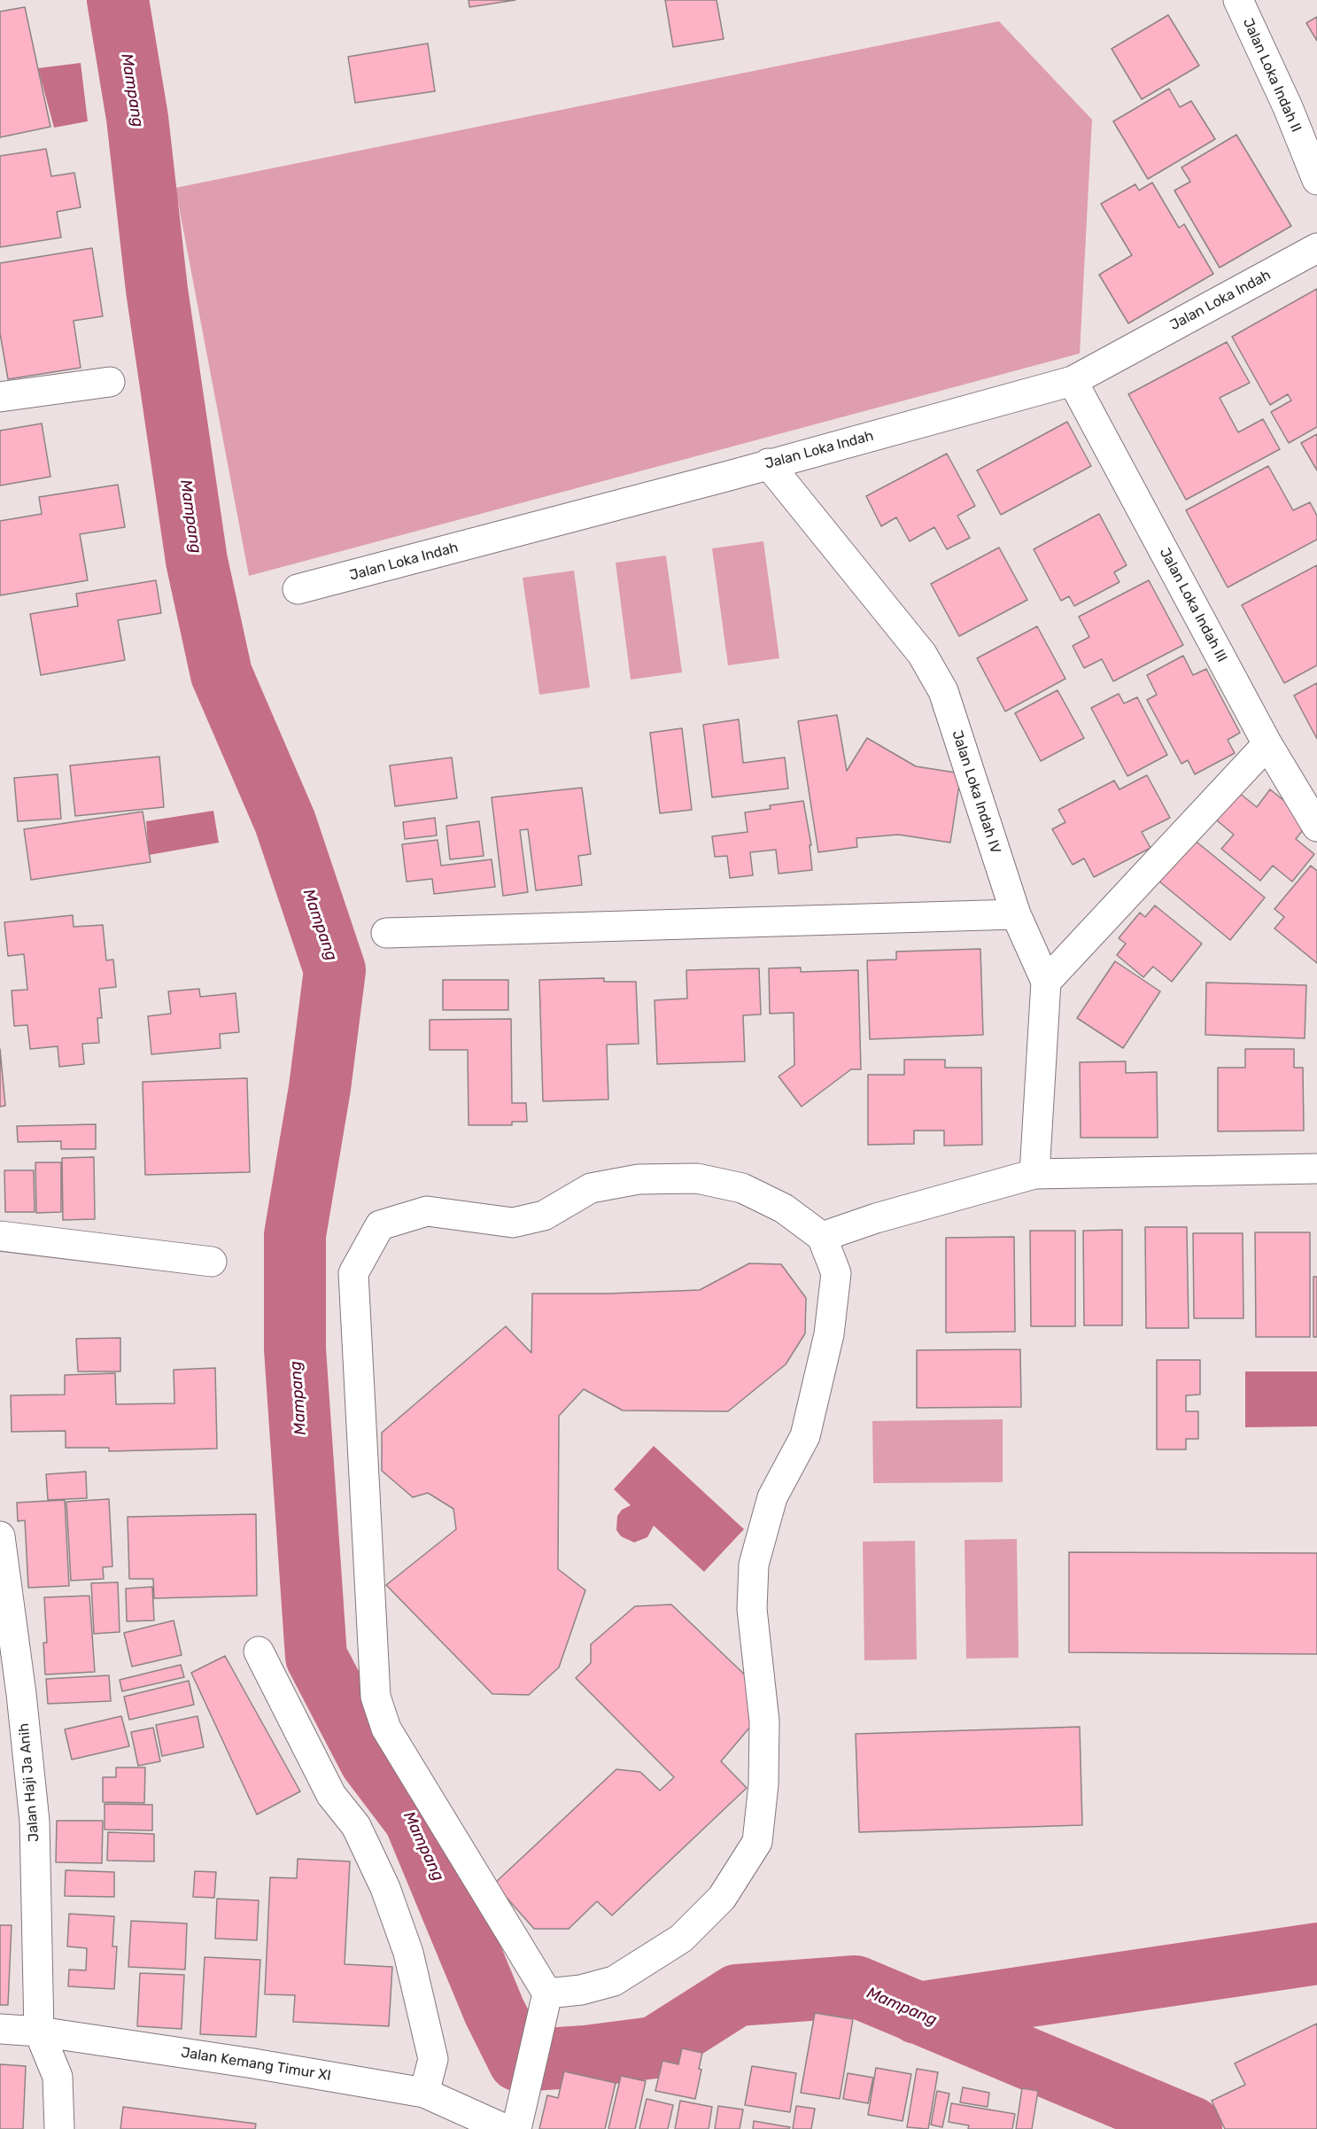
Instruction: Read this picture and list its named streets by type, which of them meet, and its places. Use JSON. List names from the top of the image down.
{
  "streets": {
    "street": [
      "Jalan Loka Indah II",
      "Jalan Loka Indah",
      "Jalan Loka Indah III",
      "Jalan Loka Indah IV",
      "Jalan Haji Ja Anih",
      "Jalan Kemang Timur XI"
    ]
  },
  "crossings": [
    ["Jalan Loka Indah", "Jalan Loka Indah III"],
    ["Jalan Loka Indah", "Jalan Loka Indah IV"],
    ["Jalan Haji Ja Anih", "Jalan Kemang Timur XI"]
  ],
  "water": ["Mampang"]
}
